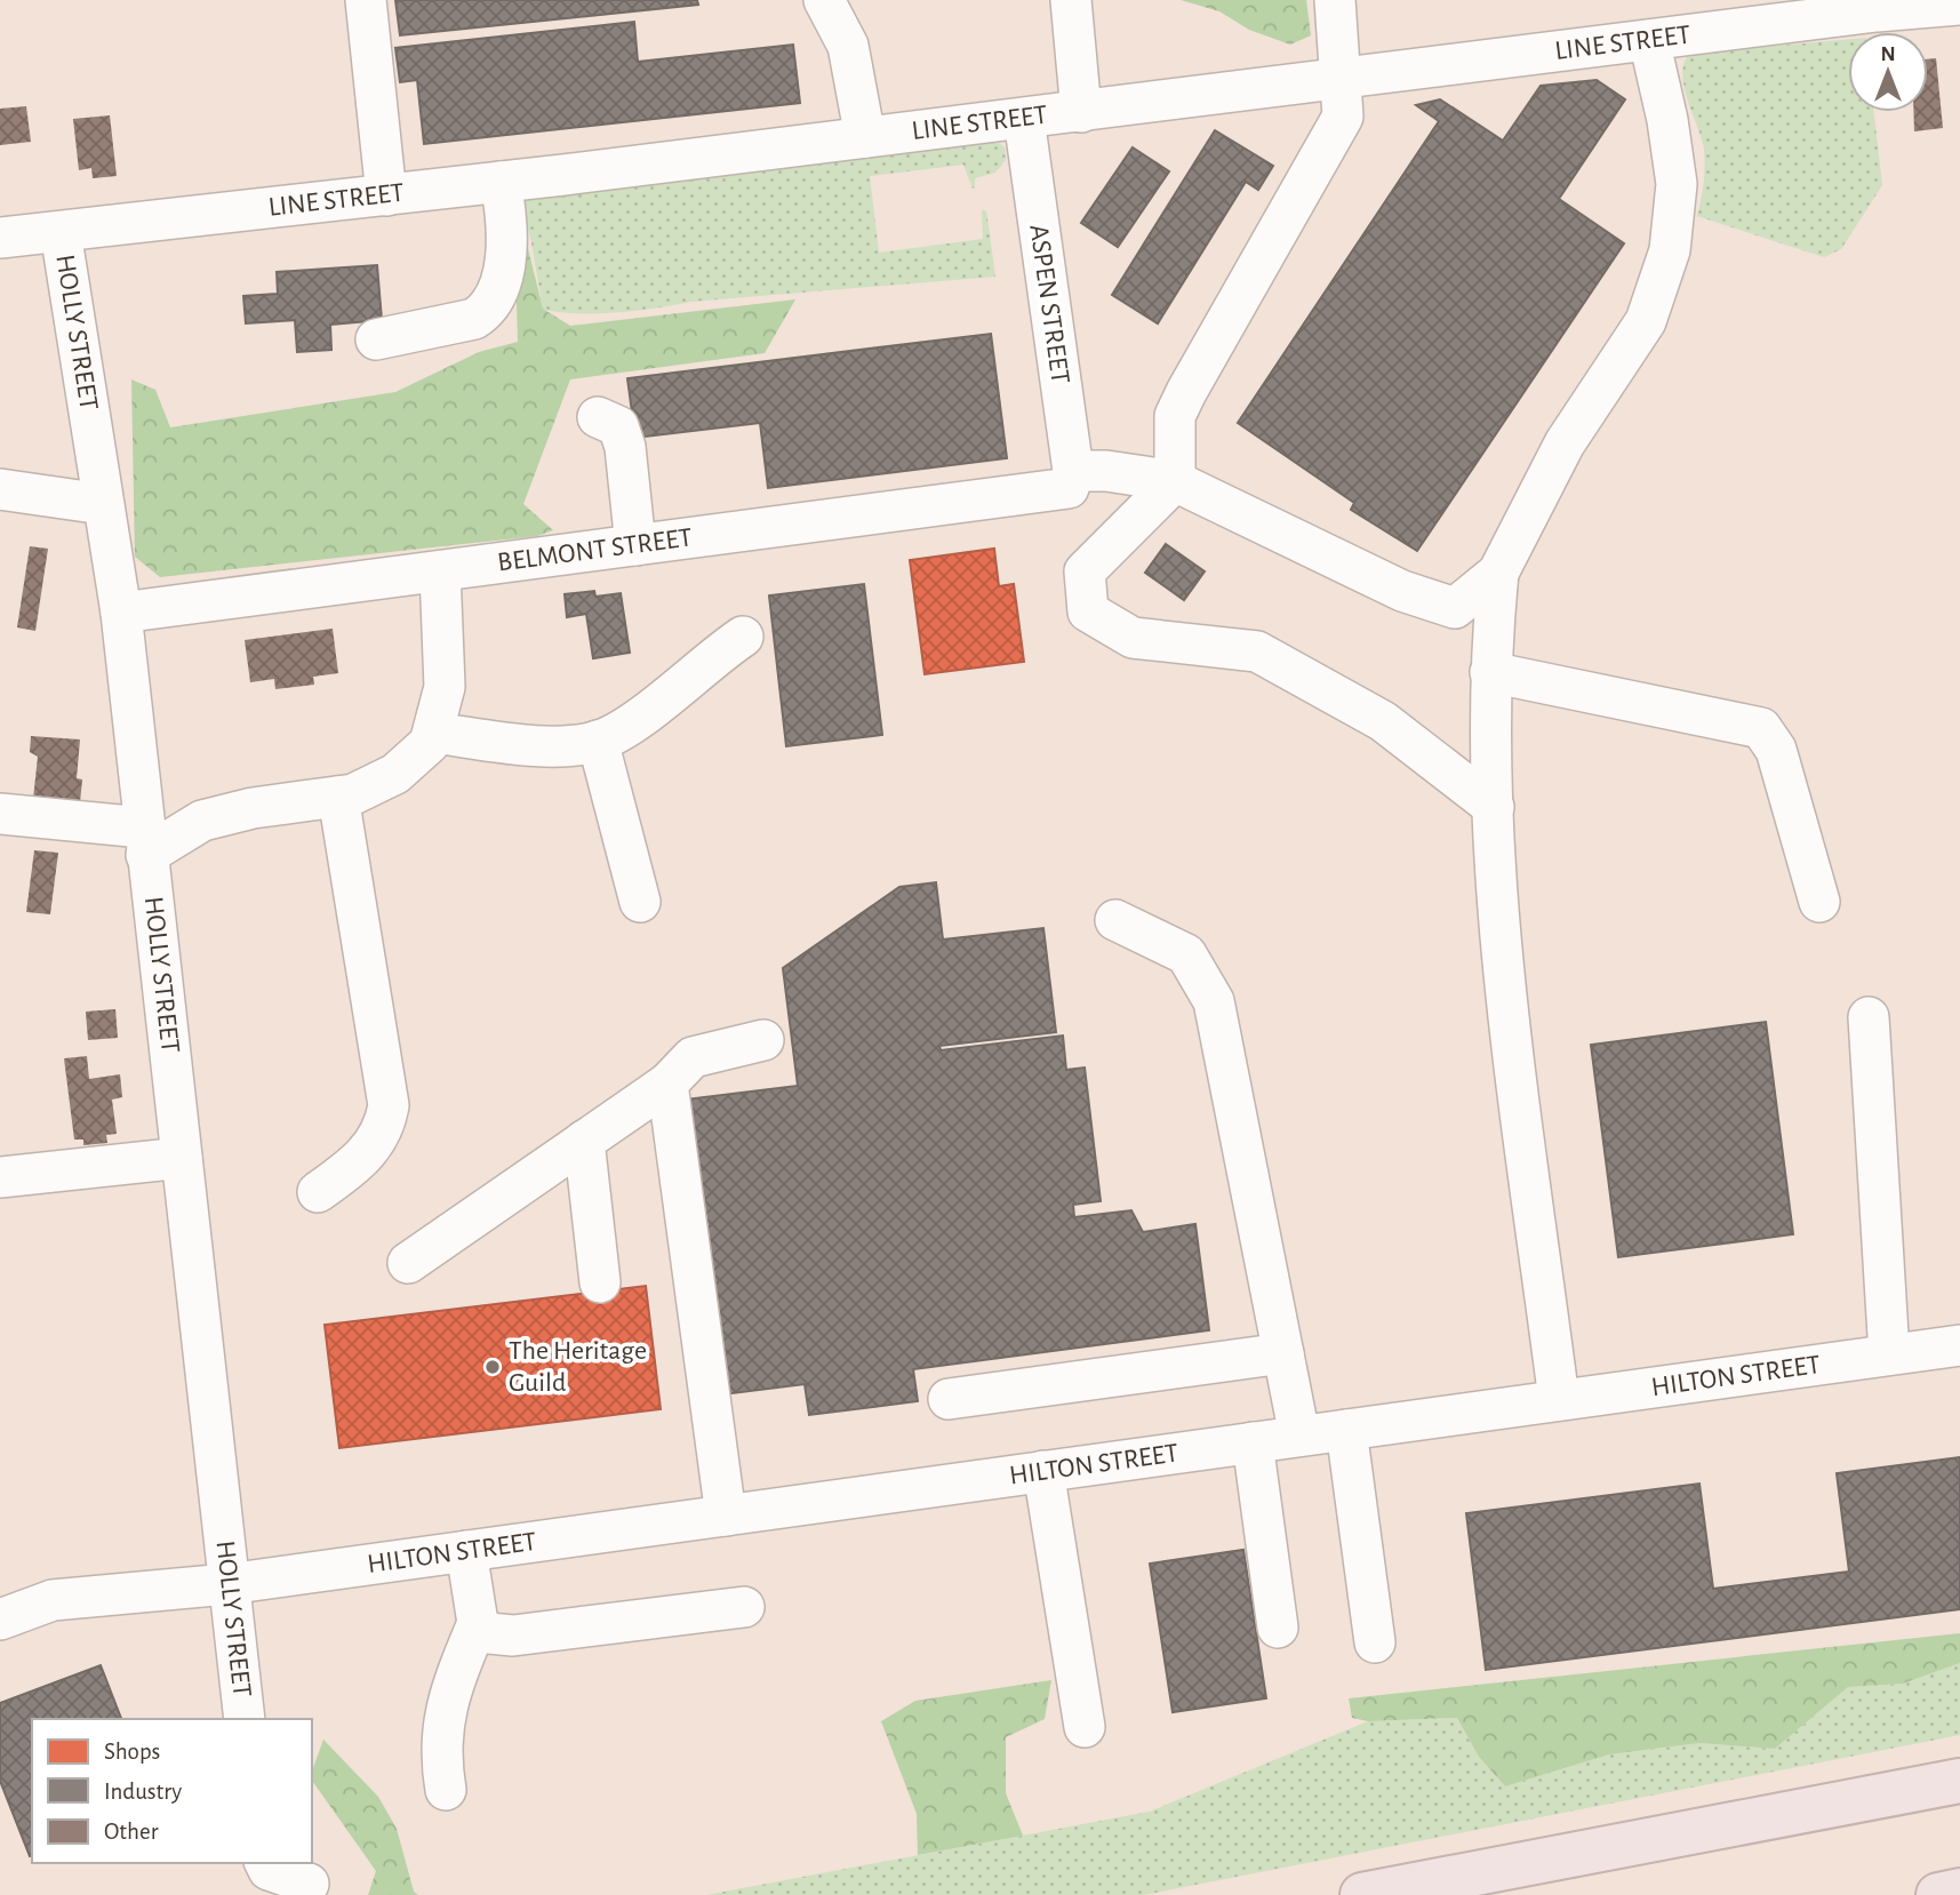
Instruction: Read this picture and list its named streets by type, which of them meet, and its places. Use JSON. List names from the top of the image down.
{
  "streets": {
    "street": [
      "LINE STREET",
      "ASPEN STREET",
      "HOLLY STREET",
      "BELMONT STREET",
      "HILTON STREET"
    ]
  },
  "crossings": [
    ["LINE STREET", "ASPEN STREET"],
    ["LINE STREET", "HOLLY STREET"],
    ["ASPEN STREET", "BELMONT STREET"],
    ["HOLLY STREET", "BELMONT STREET"],
    ["HOLLY STREET", "HILTON STREET"]
  ],
  "places": ["The Heritage Guild"],
  "legend": ["Shops", "Industry", "Other"],
  "north": "top"
}
